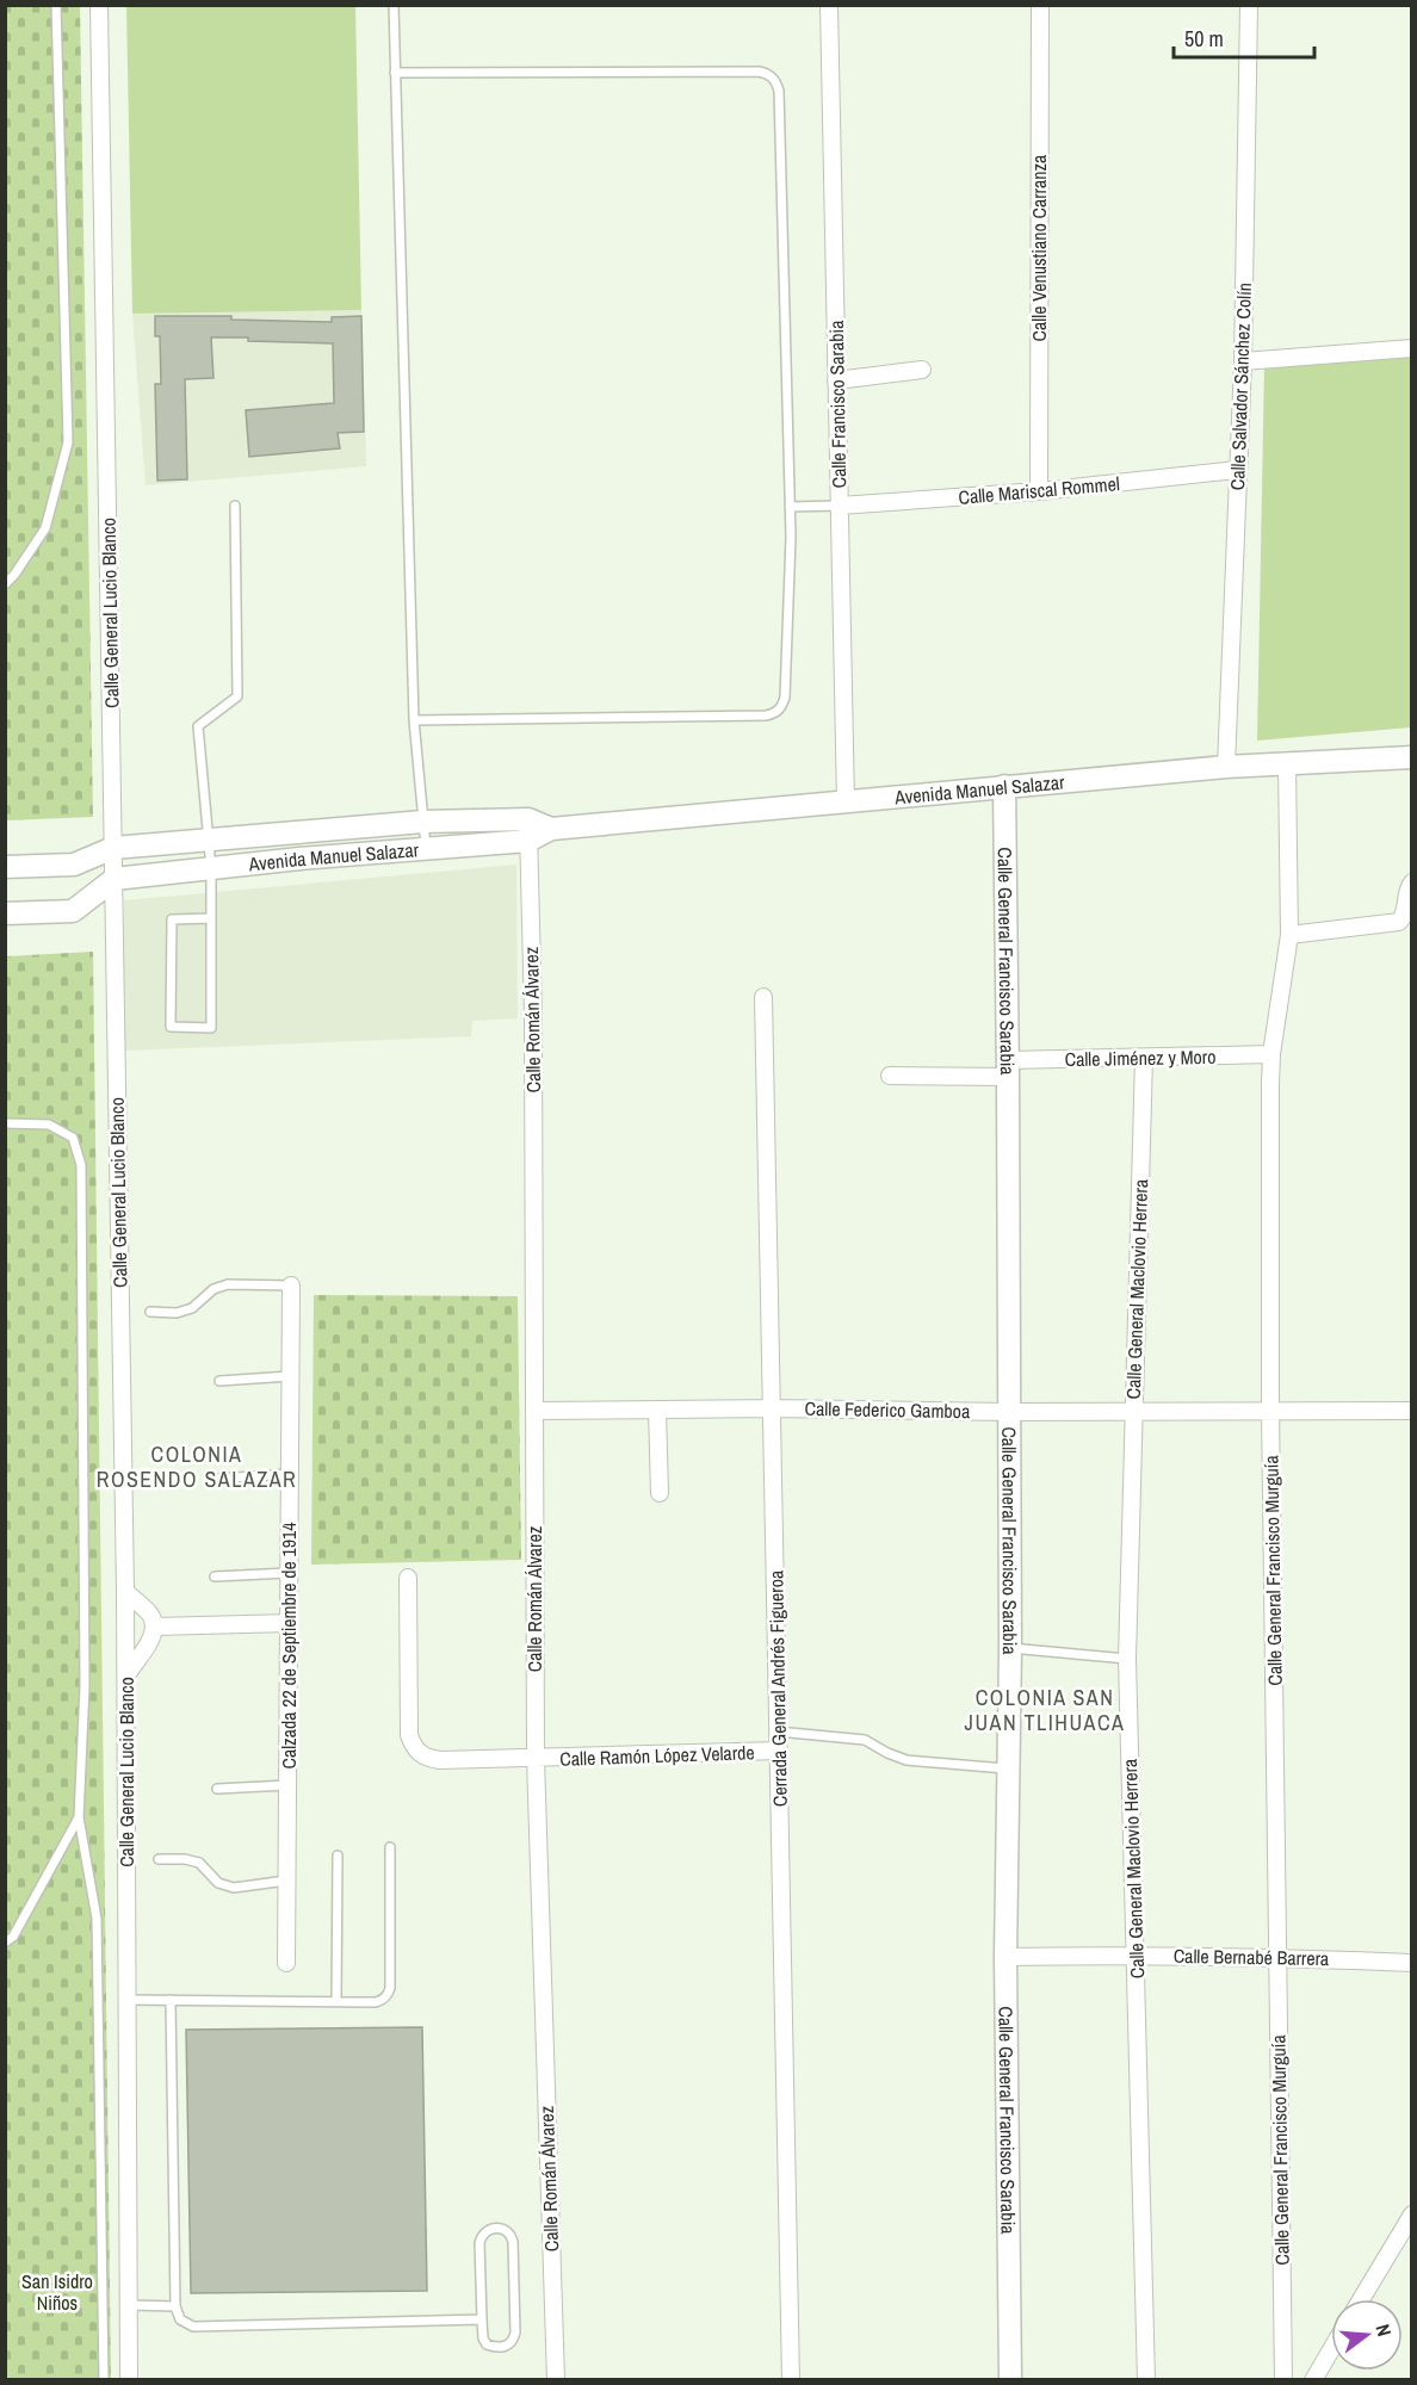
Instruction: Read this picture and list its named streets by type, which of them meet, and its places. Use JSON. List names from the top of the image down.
{
  "streets": {
    "street": [
      "Calle Venustiano Carranza",
      "Calle Salvador Sánchez Colín",
      "Calle Francisco Sarabia",
      "Calle Mariscal Rommel",
      "Calle General Lucio Blanco",
      "Avenida Manuel Salazar",
      "Calle General Francisco Sarabia",
      "Calle Román Álvarez",
      "Calle Jiménez y Moro",
      "Calle General Maclovio Herrera",
      "Calle Federico Gamboa",
      "Calle General Francisco Murguía",
      "Calzada 22 de Septiembre de 1914",
      "Cerrada General Andrés Figueroa",
      "Calle Ramón López Velarde",
      "Calle Bernabé Barrera"
    ]
  },
  "crossings": [
    ["Calle Venustiano Carranza", "Calle Mariscal Rommel"],
    ["Calle Salvador Sánchez Colín", "Calle Mariscal Rommel"],
    ["Calle Salvador Sánchez Colín", "Avenida Manuel Salazar"],
    ["Calle Francisco Sarabia", "Calle Mariscal Rommel"],
    ["Calle Francisco Sarabia", "Avenida Manuel Salazar"],
    ["Calle General Lucio Blanco", "Avenida Manuel Salazar"],
    ["Avenida Manuel Salazar", "Calle General Francisco Sarabia"],
    ["Avenida Manuel Salazar", "Calle Román Álvarez"],
    ["Avenida Manuel Salazar", "Calle General Francisco Murguía"],
    ["Calle General Francisco Sarabia", "Calle Jiménez y Moro"],
    ["Calle General Francisco Sarabia", "Calle Federico Gamboa"],
    ["Calle General Francisco Sarabia", "Calle Bernabé Barrera"],
    ["Calle Román Álvarez", "Calle Federico Gamboa"],
    ["Calle Román Álvarez", "Calle Ramón López Velarde"],
    ["Calle Jiménez y Moro", "Calle General Maclovio Herrera"],
    ["Calle Jiménez y Moro", "Calle General Francisco Murguía"],
    ["Calle General Maclovio Herrera", "Calle Federico Gamboa"],
    ["Calle General Maclovio Herrera", "Calle Bernabé Barrera"],
    ["Calle Federico Gamboa", "Calle General Francisco Murguía"],
    ["Calle Federico Gamboa", "Cerrada General Andrés Figueroa"],
    ["Calle General Francisco Murguía", "Calle Bernabé Barrera"],
    ["Cerrada General Andrés Figueroa", "Calle Ramón López Velarde"]
  ],
  "districts": ["COLONIA ROSENDO SALAZAR", "COLONIA SAN JUAN TLIHUACA"],
  "parks": ["San Isidro Niños"],
  "scale_bar": "50 m",
  "north": "right"
}
